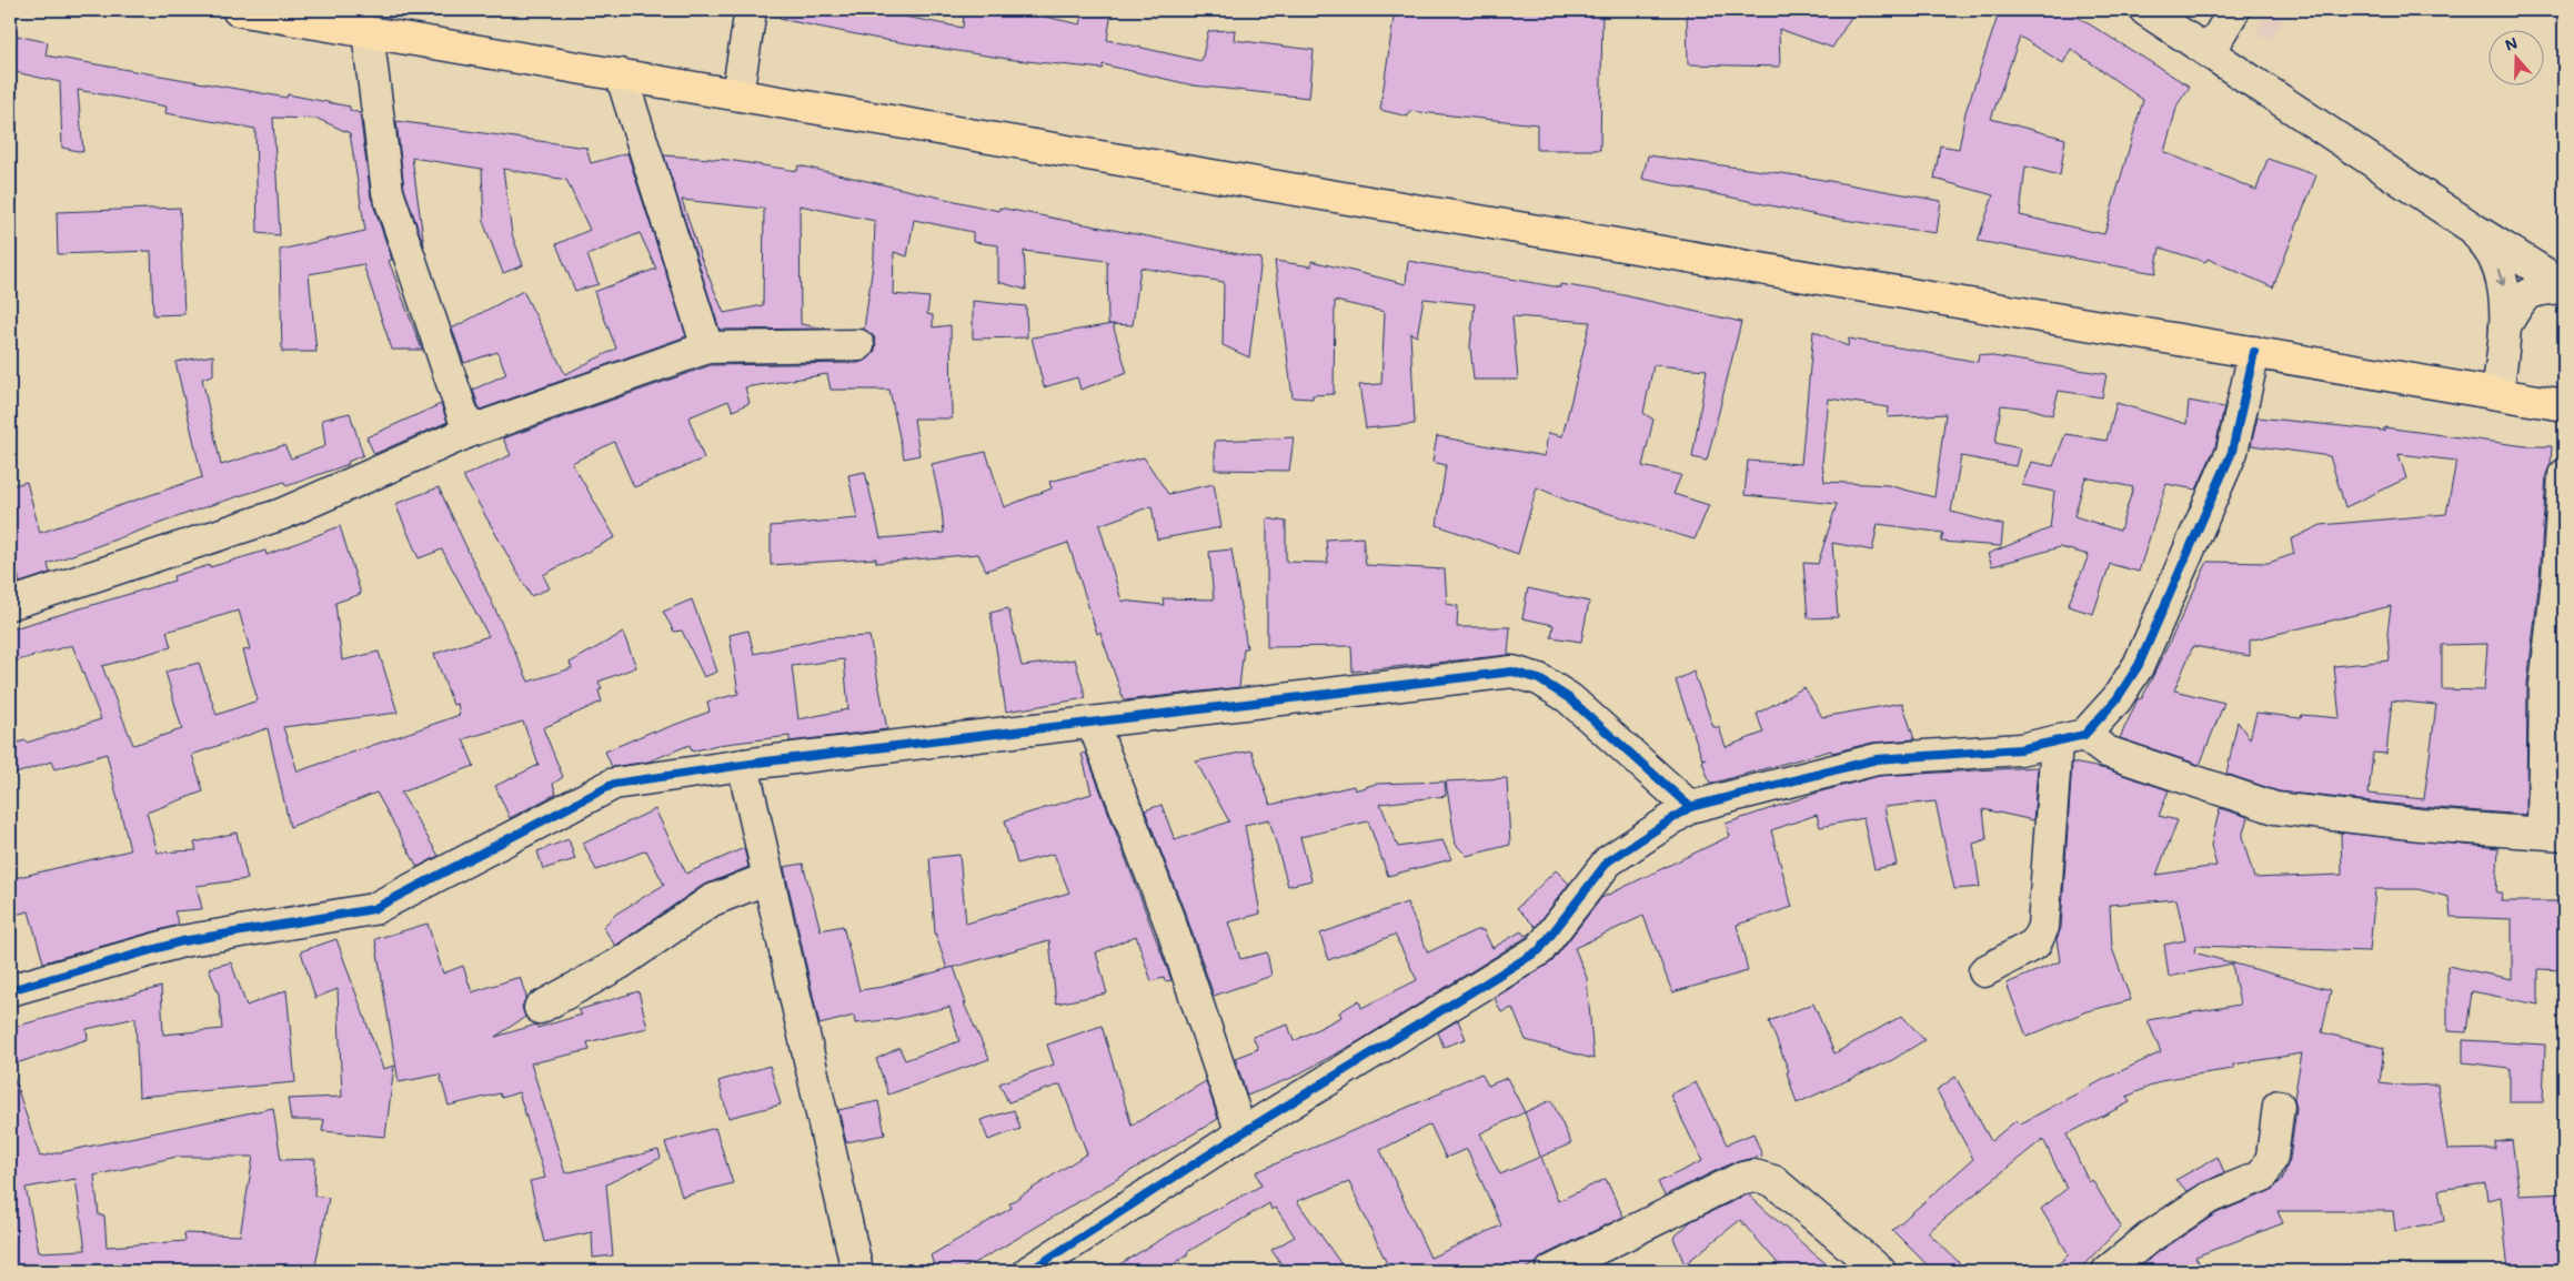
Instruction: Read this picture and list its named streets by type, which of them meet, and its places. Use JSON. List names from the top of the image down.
{
  "north": "top"
}
